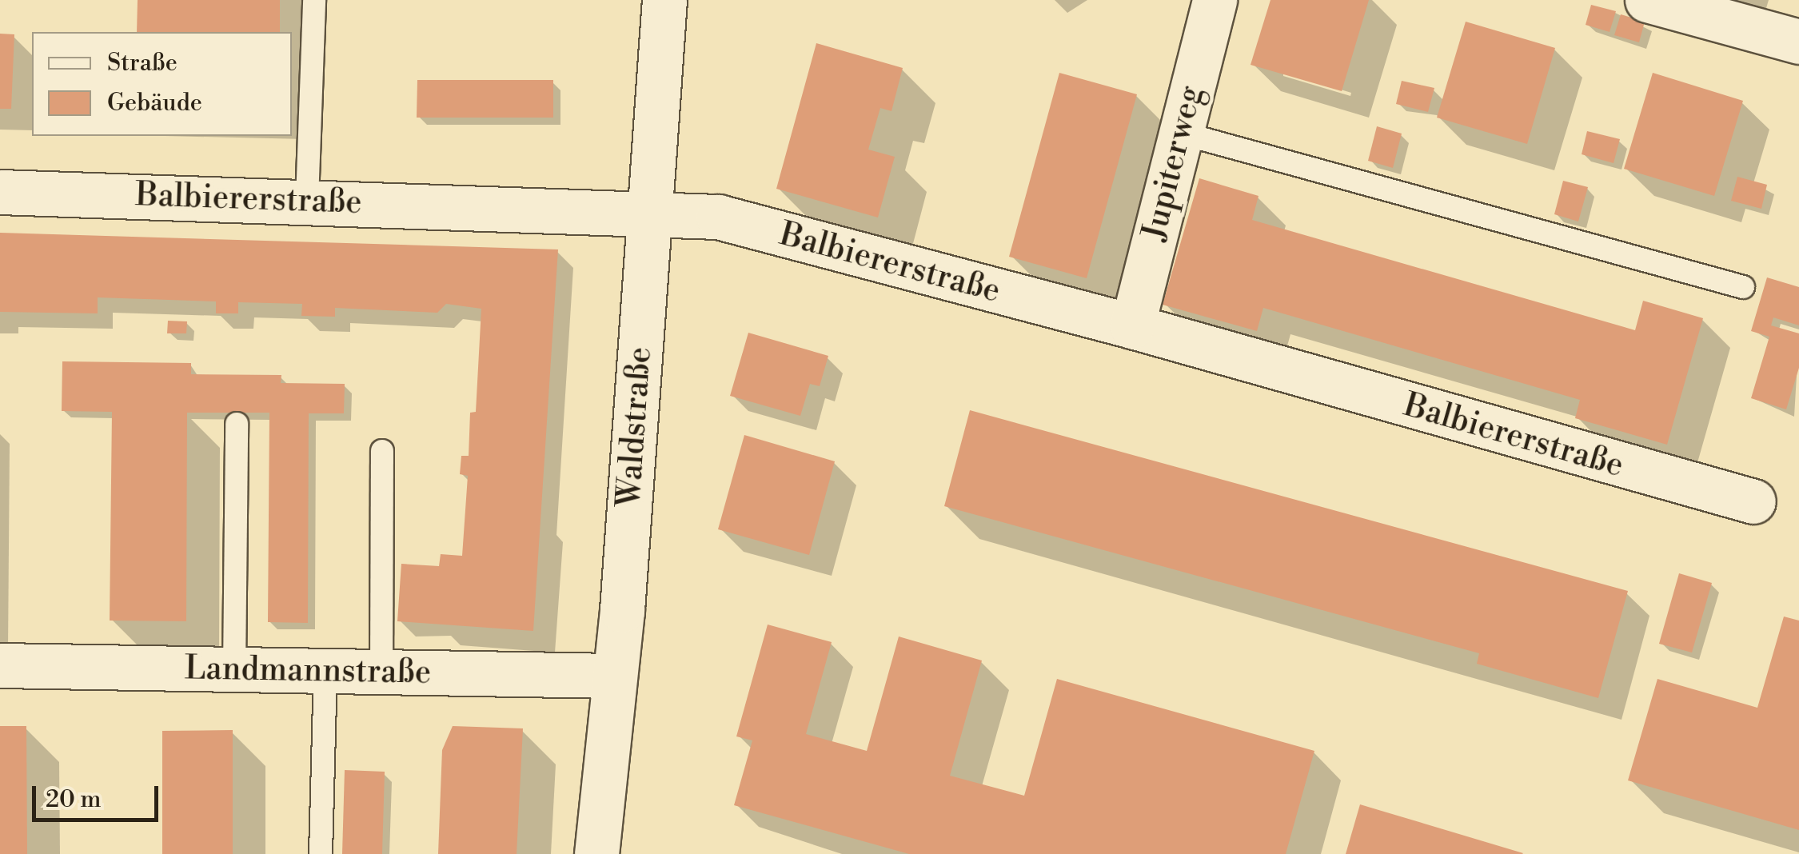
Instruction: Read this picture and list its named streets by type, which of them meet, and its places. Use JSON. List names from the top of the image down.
{
  "streets": {
    "street": [
      "Jupiterweg",
      "Balbiererstraße",
      "Waldstraße",
      "Landmannstraße"
    ]
  },
  "crossings": [
    ["Jupiterweg", "Balbiererstraße"],
    ["Balbiererstraße", "Waldstraße"],
    ["Waldstraße", "Landmannstraße"]
  ],
  "legend": ["Straße", "Gebäude"],
  "scale_bar": "20 m"
}
